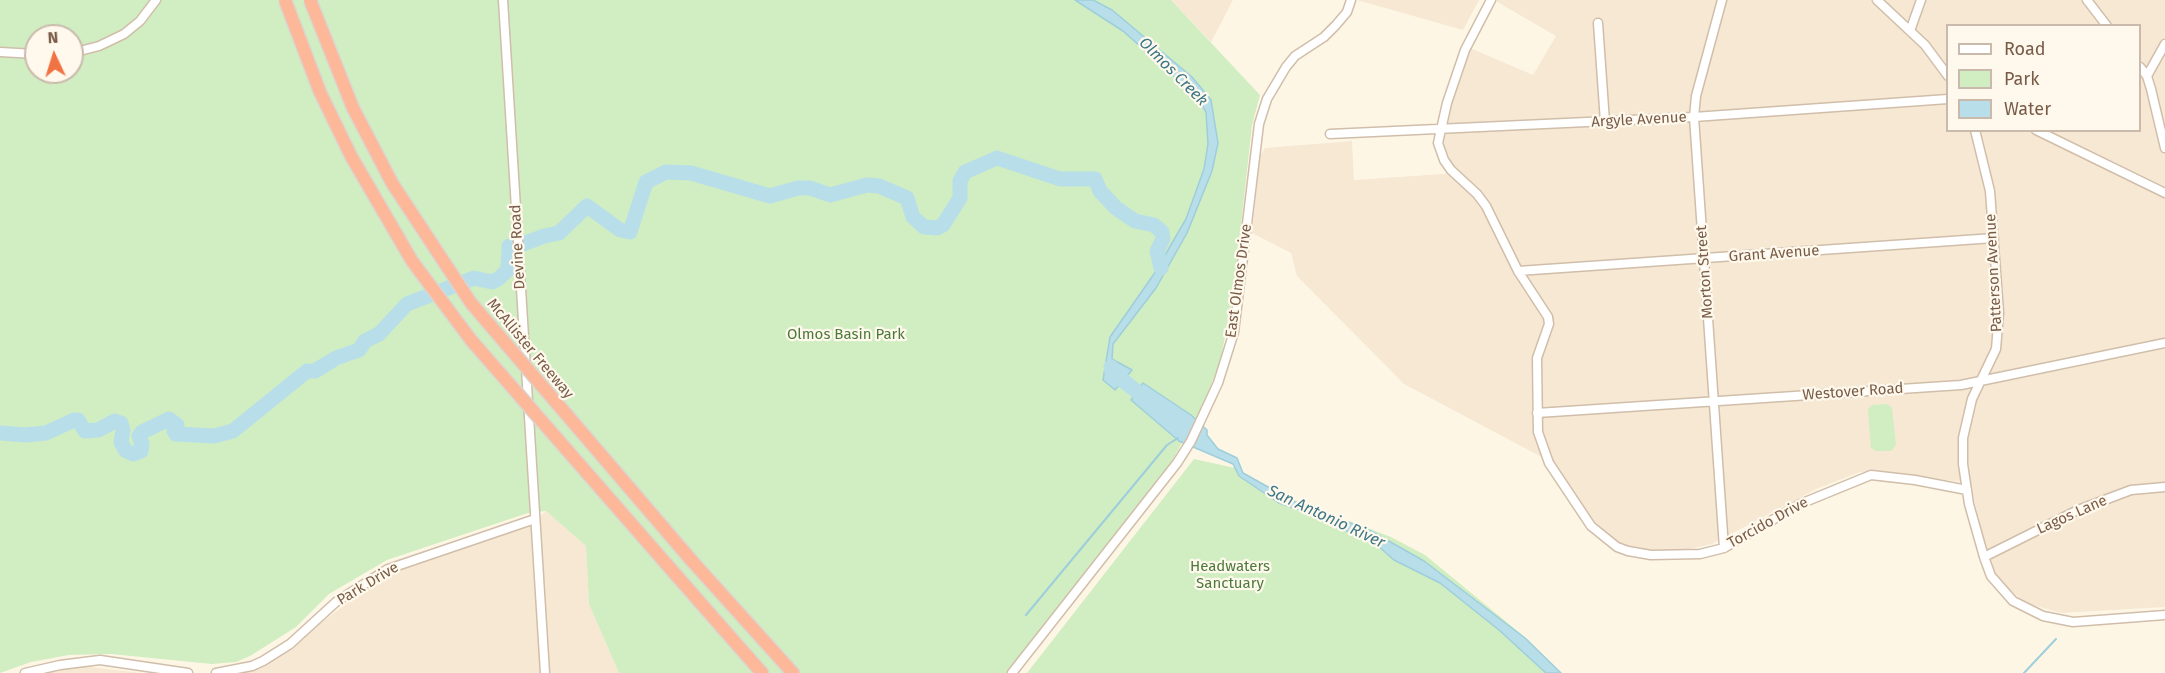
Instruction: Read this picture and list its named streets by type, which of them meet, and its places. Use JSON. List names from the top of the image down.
{
  "streets": {
    "highway": ["McAllister Freeway"],
    "street": [
      "Argyle Avenue",
      "Devine Road",
      "Grant Avenue",
      "Morton Street",
      "Patterson Avenue",
      "East Olmos Drive",
      "Westover Road",
      "Lagos Lane",
      "Torcido Drive",
      "Park Drive"
    ]
  },
  "crossings": [
    ["Argyle Avenue", "Morton Street"],
    ["Argyle Avenue", "Torcido Drive"],
    ["Devine Road", "Park Drive"],
    ["Grant Avenue", "Morton Street"],
    ["Grant Avenue", "Patterson Avenue"],
    ["Grant Avenue", "Torcido Drive"],
    ["Morton Street", "Westover Road"],
    ["Morton Street", "Torcido Drive"],
    ["Patterson Avenue", "Westover Road"],
    ["Patterson Avenue", "Lagos Lane"],
    ["Patterson Avenue", "Torcido Drive"],
    ["Westover Road", "Torcido Drive"]
  ],
  "water": ["Olmos Creek", "San Antonio River"],
  "parks": ["Olmos Basin Park", "Headwaters Sanctuary"],
  "legend": ["Road", "Park", "Water"],
  "north": "top"
}
